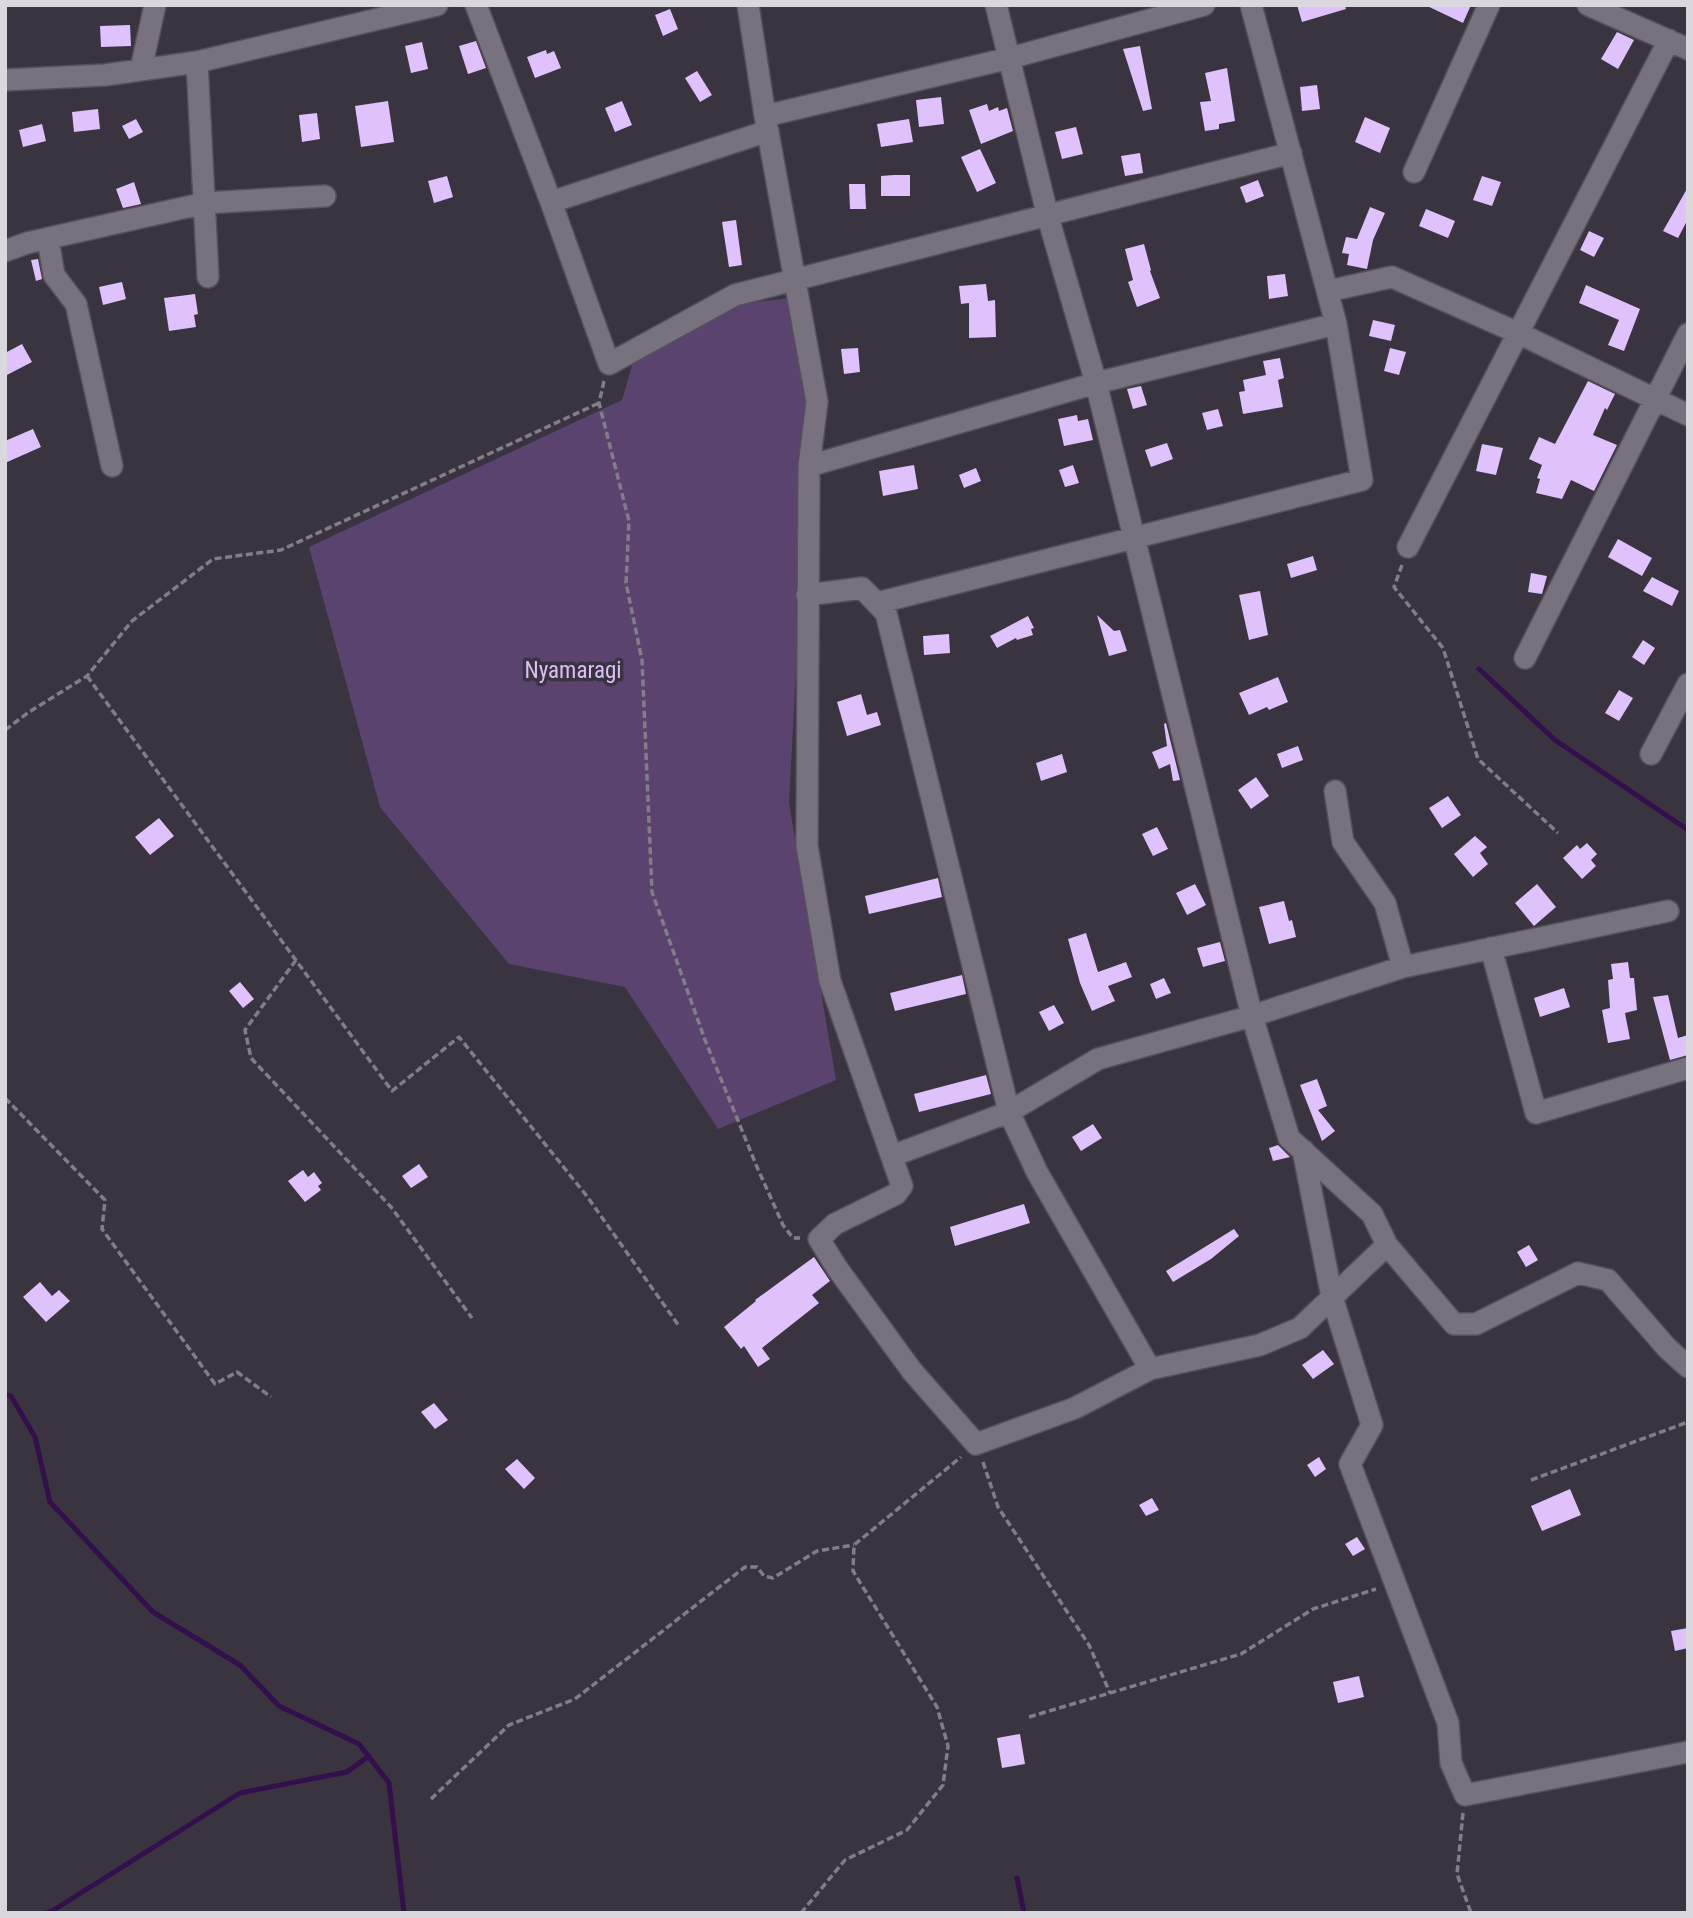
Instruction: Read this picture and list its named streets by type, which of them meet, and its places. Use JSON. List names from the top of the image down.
{
  "parks": ["Nyamaragi"]
}
